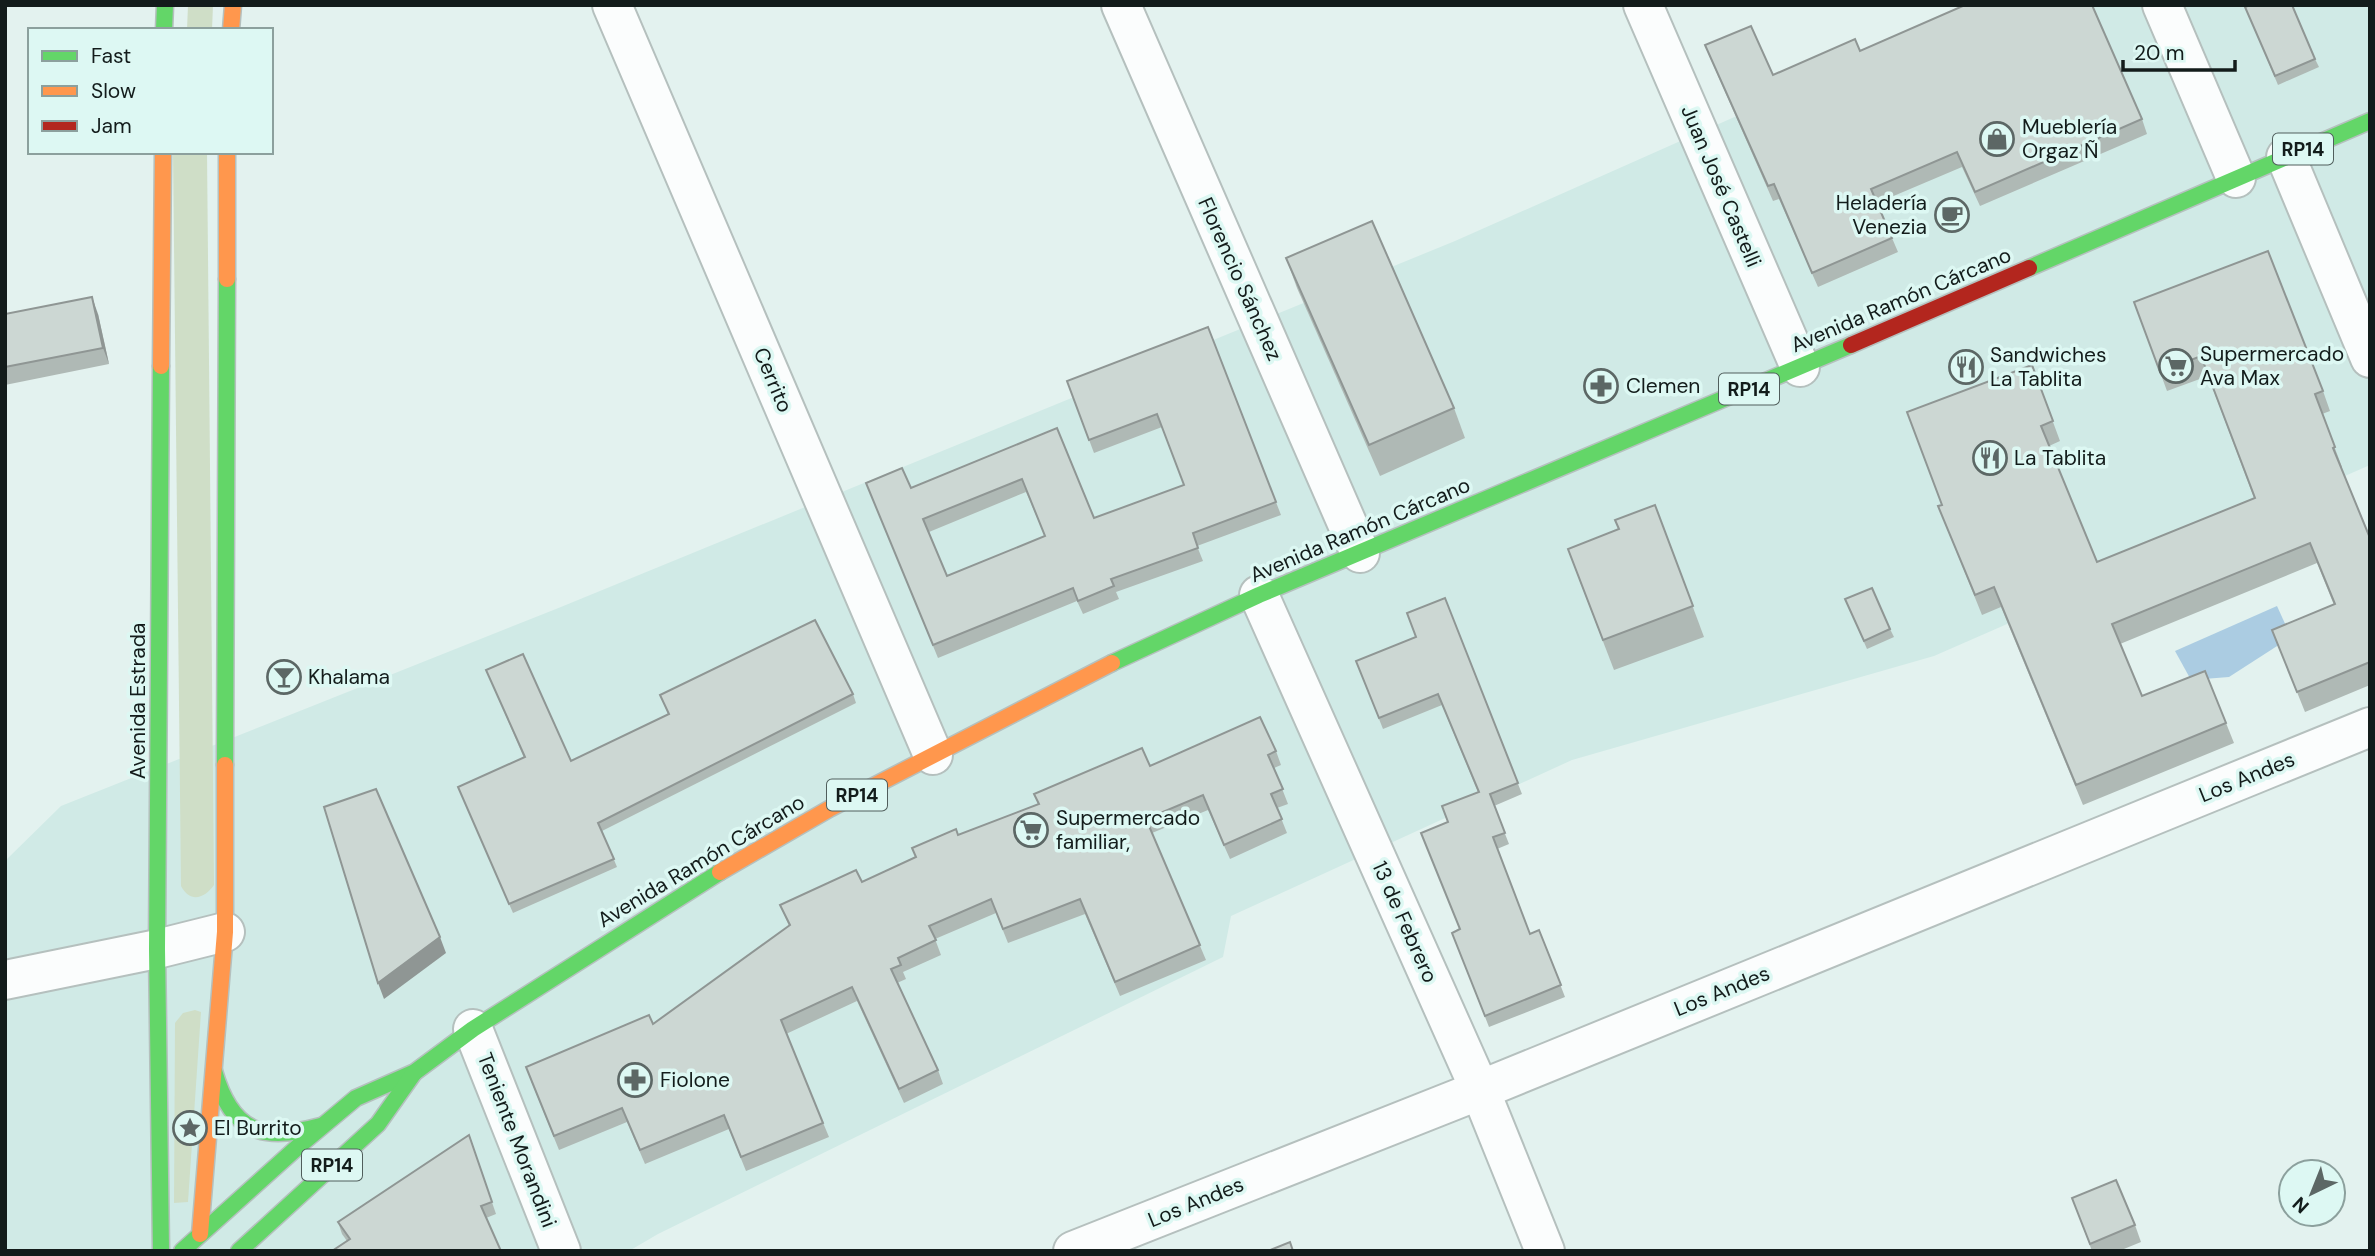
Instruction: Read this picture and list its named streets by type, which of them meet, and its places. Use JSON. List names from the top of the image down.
{
  "streets": {
    "main road": ["RP14", "Avenida Ramón Cárcano", "Avenida Estrada"],
    "street": [
      "Juan José Castelli",
      "Florencio Sánchez",
      "Cerrito",
      "Los Andes",
      "13 de Febrero",
      "Teniente Morandini"
    ]
  },
  "crossings": [
    ["Juan José Castelli", "Avenida Ramón Cárcano"],
    ["Florencio Sánchez", "Avenida Ramón Cárcano"],
    ["Avenida Ramón Cárcano", "Cerrito"],
    ["Avenida Ramón Cárcano", "13 de Febrero"],
    ["Avenida Ramón Cárcano", "Teniente Morandini"],
    ["Los Andes", "13 de Febrero"]
  ],
  "places": {
    "shop": ["Mueblería Orgaz Ñ"],
    "cafe": ["Heladería Venezia"],
    "supermarket": ["Supermercado Ava Max", "Supermercado familiar,"],
    "restaurant": ["Sandwiches La Tablita", "La Tablita"],
    "pharmacy": ["Clemen", "Fiolone"],
    "bar": ["Khalama"],
    "place": ["El Burrito"]
  },
  "legend": ["Fast", "Slow", "Jam"],
  "scale_bar": "20 m",
  "north": "bottom left"
}
